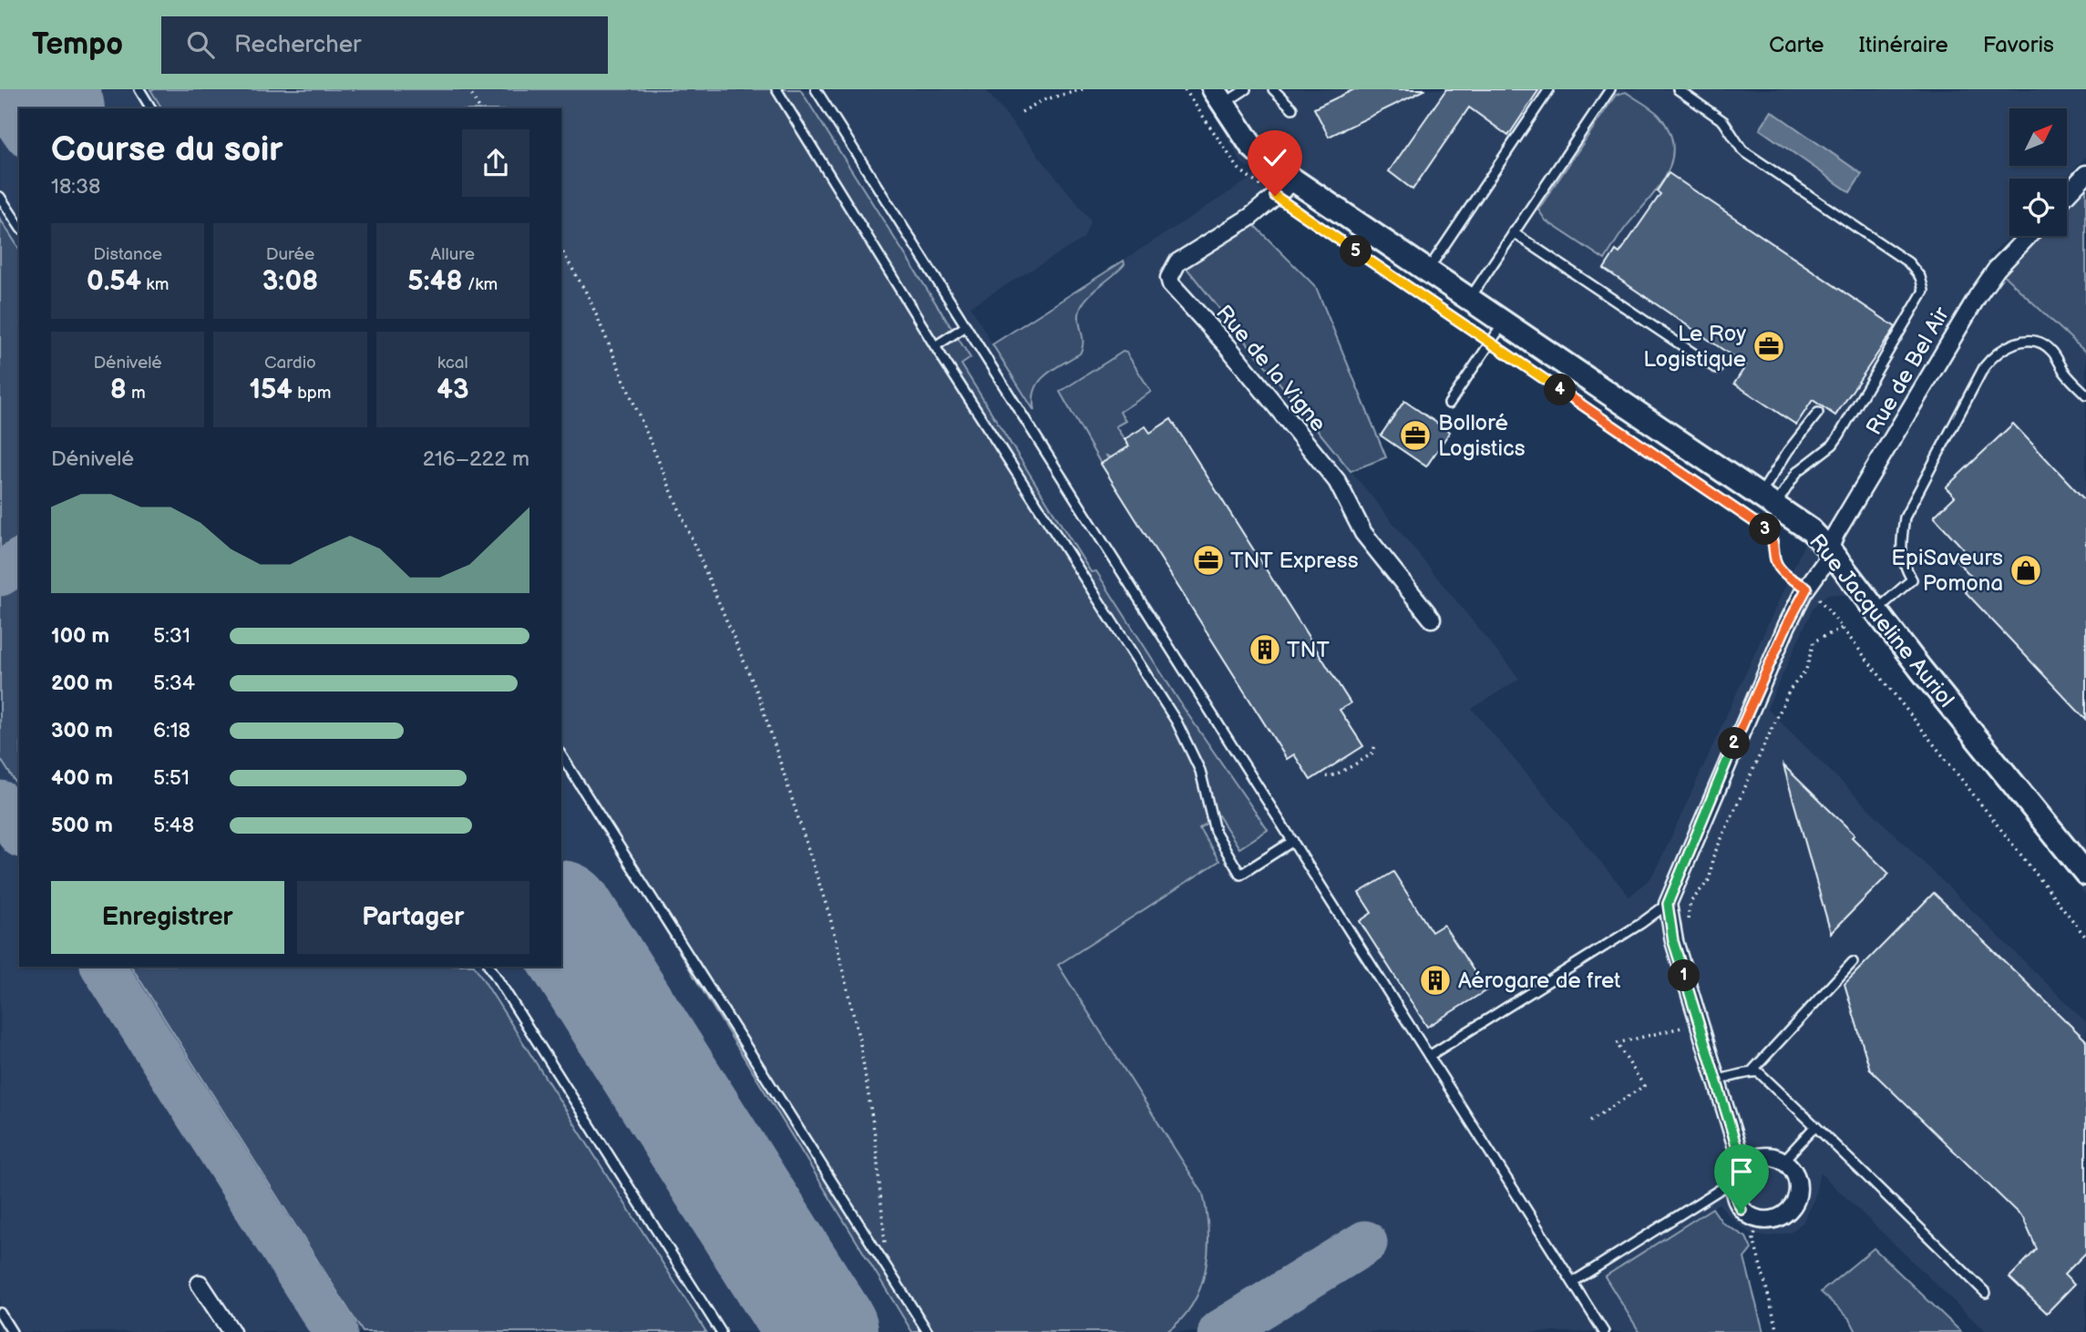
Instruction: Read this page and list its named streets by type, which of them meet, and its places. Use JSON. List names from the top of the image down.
{
  "streets": {
    "street": ["Rue de la Vigne", "Rue de Bel Air", "Rue Jacqueline Auriol"]
  },
  "crossings": [
    ["Rue de la Vigne", "Rue Jacqueline Auriol"],
    ["Rue de Bel Air", "Rue Jacqueline Auriol"]
  ],
  "places": {
    "office": ["Le Roy Logistique", "Bolloré Logistics", "TNT Express"],
    "shop": ["EpiSaveurs Pomona"],
    "building": ["TNT", "Aérogare de fret"]
  },
  "north": "top right",
  "page": {
    "header": "Tempo",
    "search": "Rechercher",
    "nav": ["Carte", "Itinéraire", "Favoris"],
    "heading": ["Course du soir", "18:38"],
    "stats": [
      ["Distance", "0.54 km"],
      ["Durée", "3:08"],
      ["Allure", "5:48 /km"],
      ["Dénivelé", "8 m"],
      ["Cardio", "154 bpm"],
      ["kcal", "43"]
    ],
    "pins": [
      "5",
      "4",
      "3",
      "2",
      "1"
    ],
    "chart": ["Dénivelé", "216–222 m"],
    "list": [
      {
        "name": "100 m",
        "note": "5:31"
      },
      {
        "name": "200 m",
        "note": "5:34"
      },
      {
        "name": "300 m",
        "note": "6:18"
      },
      {
        "name": "400 m",
        "note": "5:51"
      },
      {
        "name": "500 m",
        "note": "5:48"
      }
    ],
    "buttons": ["Enregistrer", "Partager"]
  }
}
